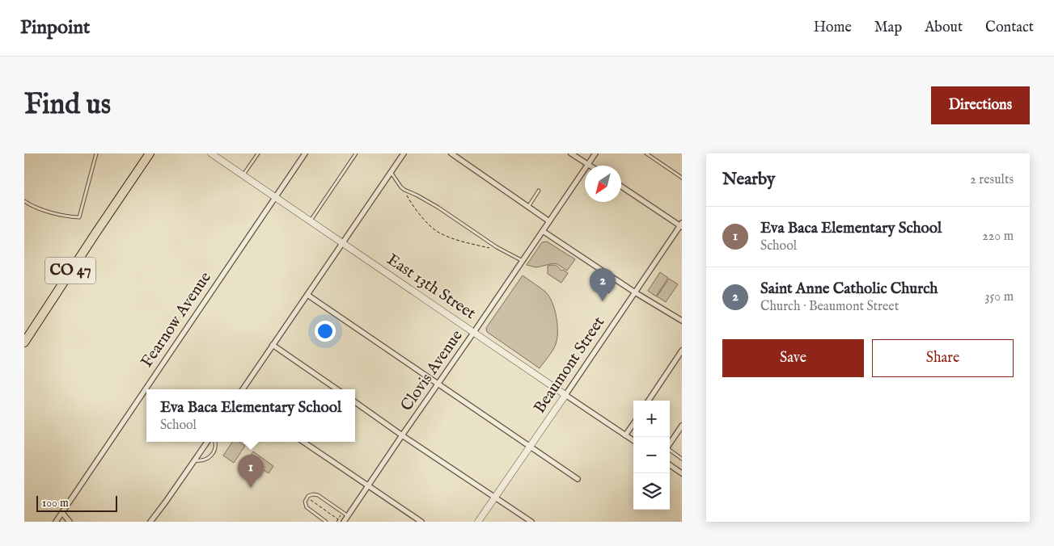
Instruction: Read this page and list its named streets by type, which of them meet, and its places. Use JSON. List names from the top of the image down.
{
  "streets": {
    "highway": ["CO 47"],
    "street": [
      "East 13th Street",
      "Fearnow Avenue",
      "Beaumont Street",
      "Clovis Avenue"
    ]
  },
  "crossings": [
    ["East 13th Street", "Fearnow Avenue"],
    ["East 13th Street", "Beaumont Street"],
    ["East 13th Street", "Clovis Avenue"]
  ],
  "scale_bar": "100 m",
  "north": "bottom left",
  "page": {
    "header": "Pinpoint",
    "nav": [
      "Home",
      "Map",
      "About",
      "Contact"
    ],
    "buttons": [
      "Directions",
      ["Save", "Share"]
    ],
    "title": "Find us",
    "heading": ["Nearby", "2 results"],
    "list": [
      {
        "mark": "1",
        "name": "Eva Baca Elementary School",
        "note": "School",
        "value": "220 m"
      },
      {
        "mark": "2",
        "name": "Saint Anne Catholic Church",
        "note": "Church · Beaumont Street",
        "value": "350 m"
      }
    ],
    "pins": ["2", "1"],
    "popup": ["Eva Baca Elementary School", "School"],
    "map_buttons": ["+", "−"],
    "scale": "100 m"
  }
}
